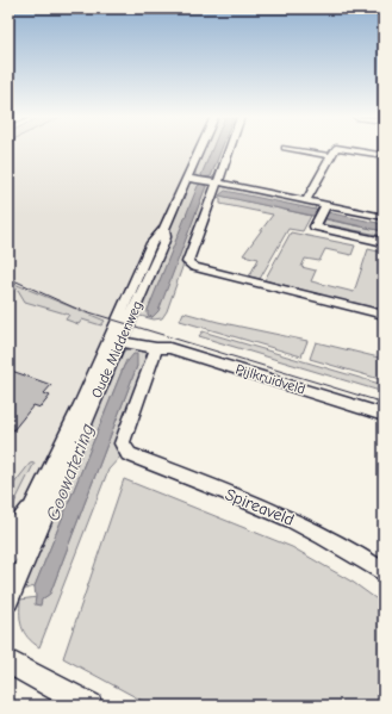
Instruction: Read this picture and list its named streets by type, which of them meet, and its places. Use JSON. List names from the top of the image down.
{
  "streets": {
    "street": ["Oude Middenweg", "Pijlkruidveld", "Spireaveld"]
  },
  "crossings": [
    ["Oude Middenweg", "Pijlkruidveld"],
    ["Pijlkruidveld", "Spireaveld"]
  ],
  "water": ["Goowatering"]
}
